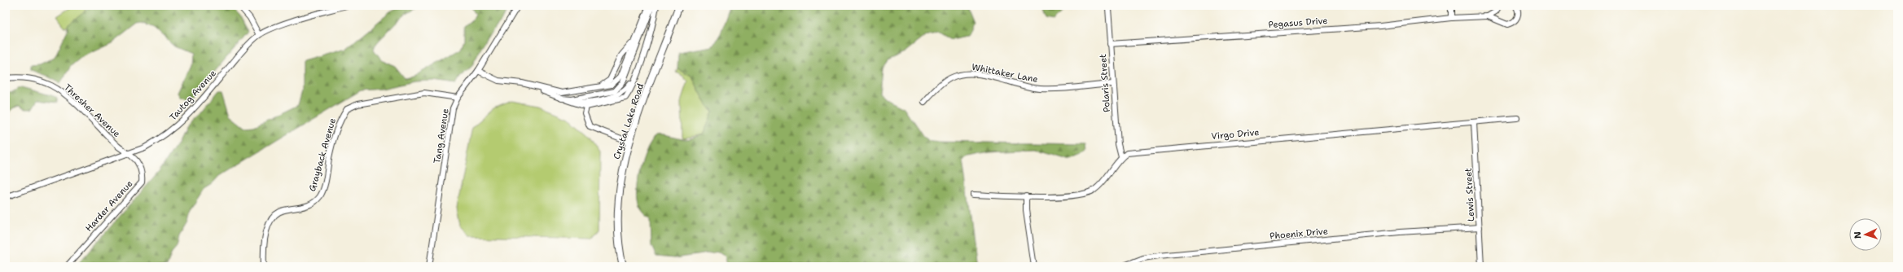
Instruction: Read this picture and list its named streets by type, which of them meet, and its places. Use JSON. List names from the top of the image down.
{
  "streets": {
    "street": [
      "Pegasus Drive",
      "Whittaker Lane",
      "Polaris Street",
      "Tautog Avenue",
      "Thresher Avenue",
      "Crystal Lake Road",
      "Virgo Drive",
      "Tang Avenue",
      "Grayback Avenue",
      "Lewis Street",
      "Harder Avenue",
      "Phoenix Drive"
    ]
  },
  "crossings": [
    ["Pegasus Drive", "Polaris Street"],
    ["Whittaker Lane", "Polaris Street"],
    ["Polaris Street", "Virgo Drive"],
    ["Tautog Avenue", "Thresher Avenue"],
    ["Tautog Avenue", "Harder Avenue"],
    ["Thresher Avenue", "Harder Avenue"],
    ["Virgo Drive", "Lewis Street"],
    ["Tang Avenue", "Grayback Avenue"],
    ["Lewis Street", "Phoenix Drive"]
  ],
  "north": "left"
}
